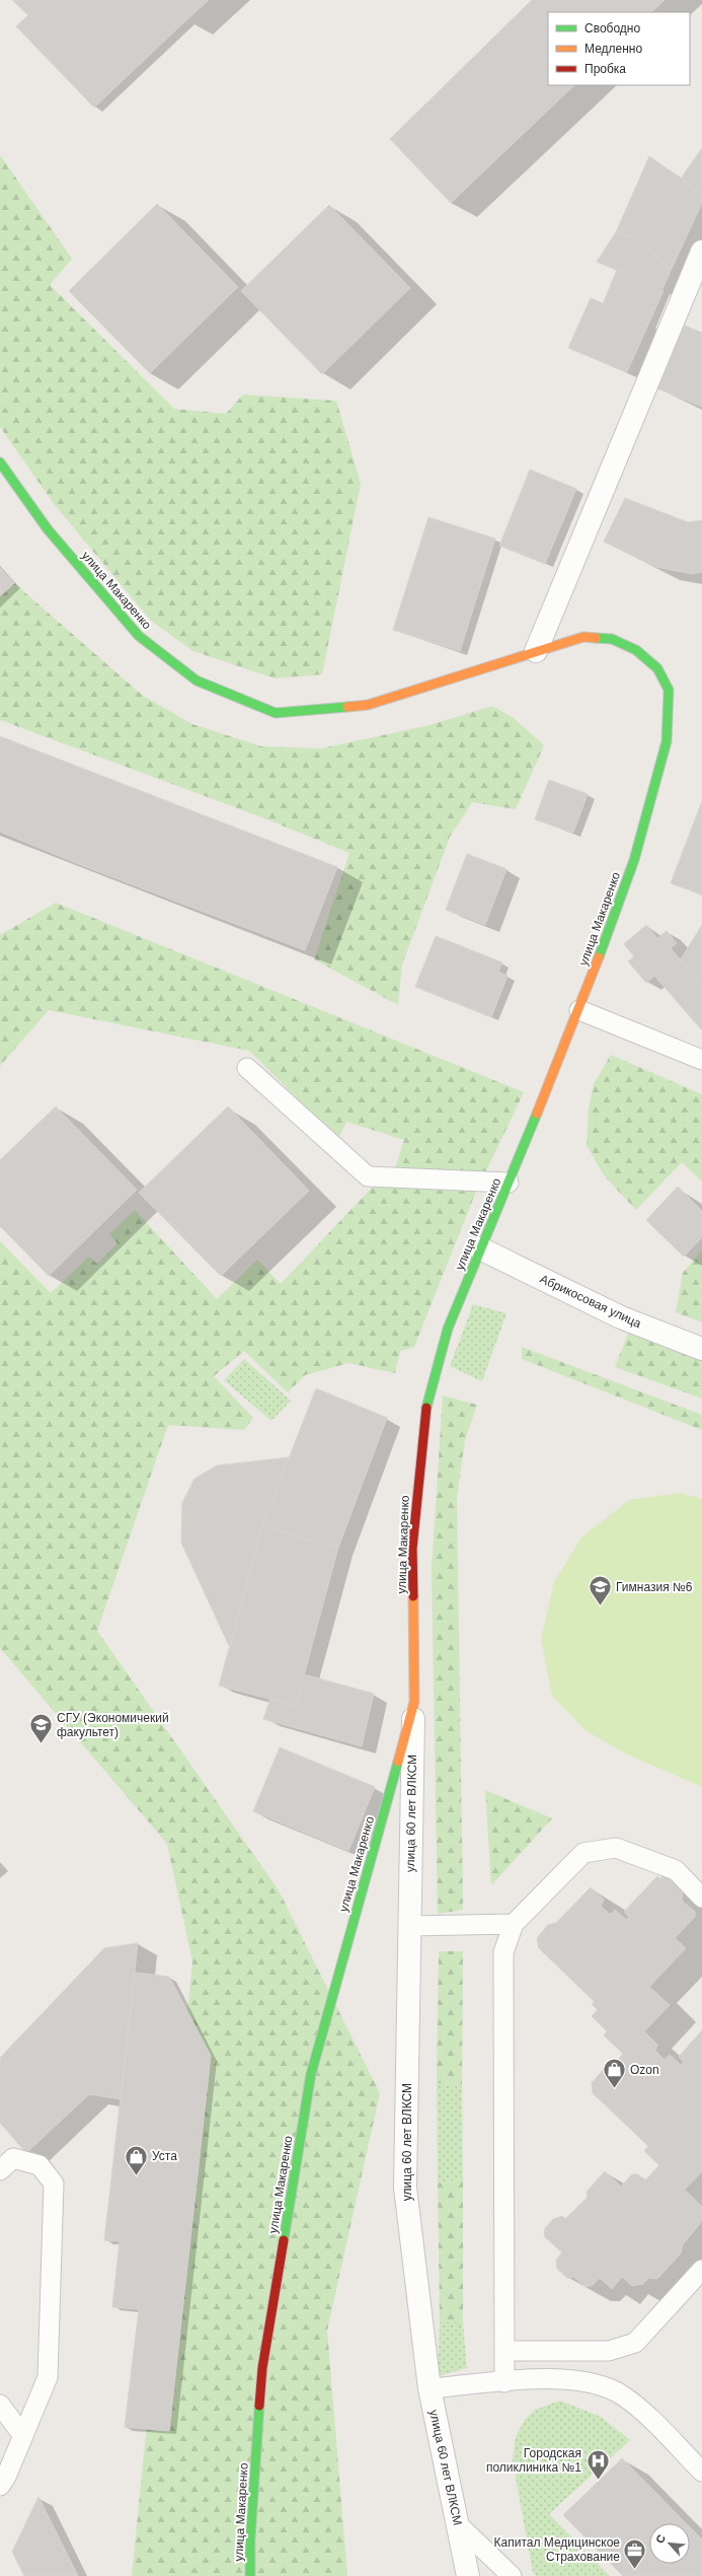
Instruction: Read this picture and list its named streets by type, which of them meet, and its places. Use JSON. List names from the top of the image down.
{
  "streets": {
    "street": ["улица Макаренко", "Абрикосовая улица", "улица 60 лет ВЛКСМ"]
  },
  "crossings": [
    ["улица Макаренко", "Абрикосовая улица"],
    ["улица Макаренко", "улица 60 лет ВЛКСМ"]
  ],
  "places": {
    "school or university": ["Гимназия №6", "СГУ (Экономичекий факультет)"],
    "shop": ["Ozon", "Уста"],
    "hospital": ["Городская поликлиника №1"],
    "office": ["Капитал Медицинское Страхование"]
  },
  "legend": ["Свободно", "Медленно", "Пробка"],
  "north": "top left"
}
